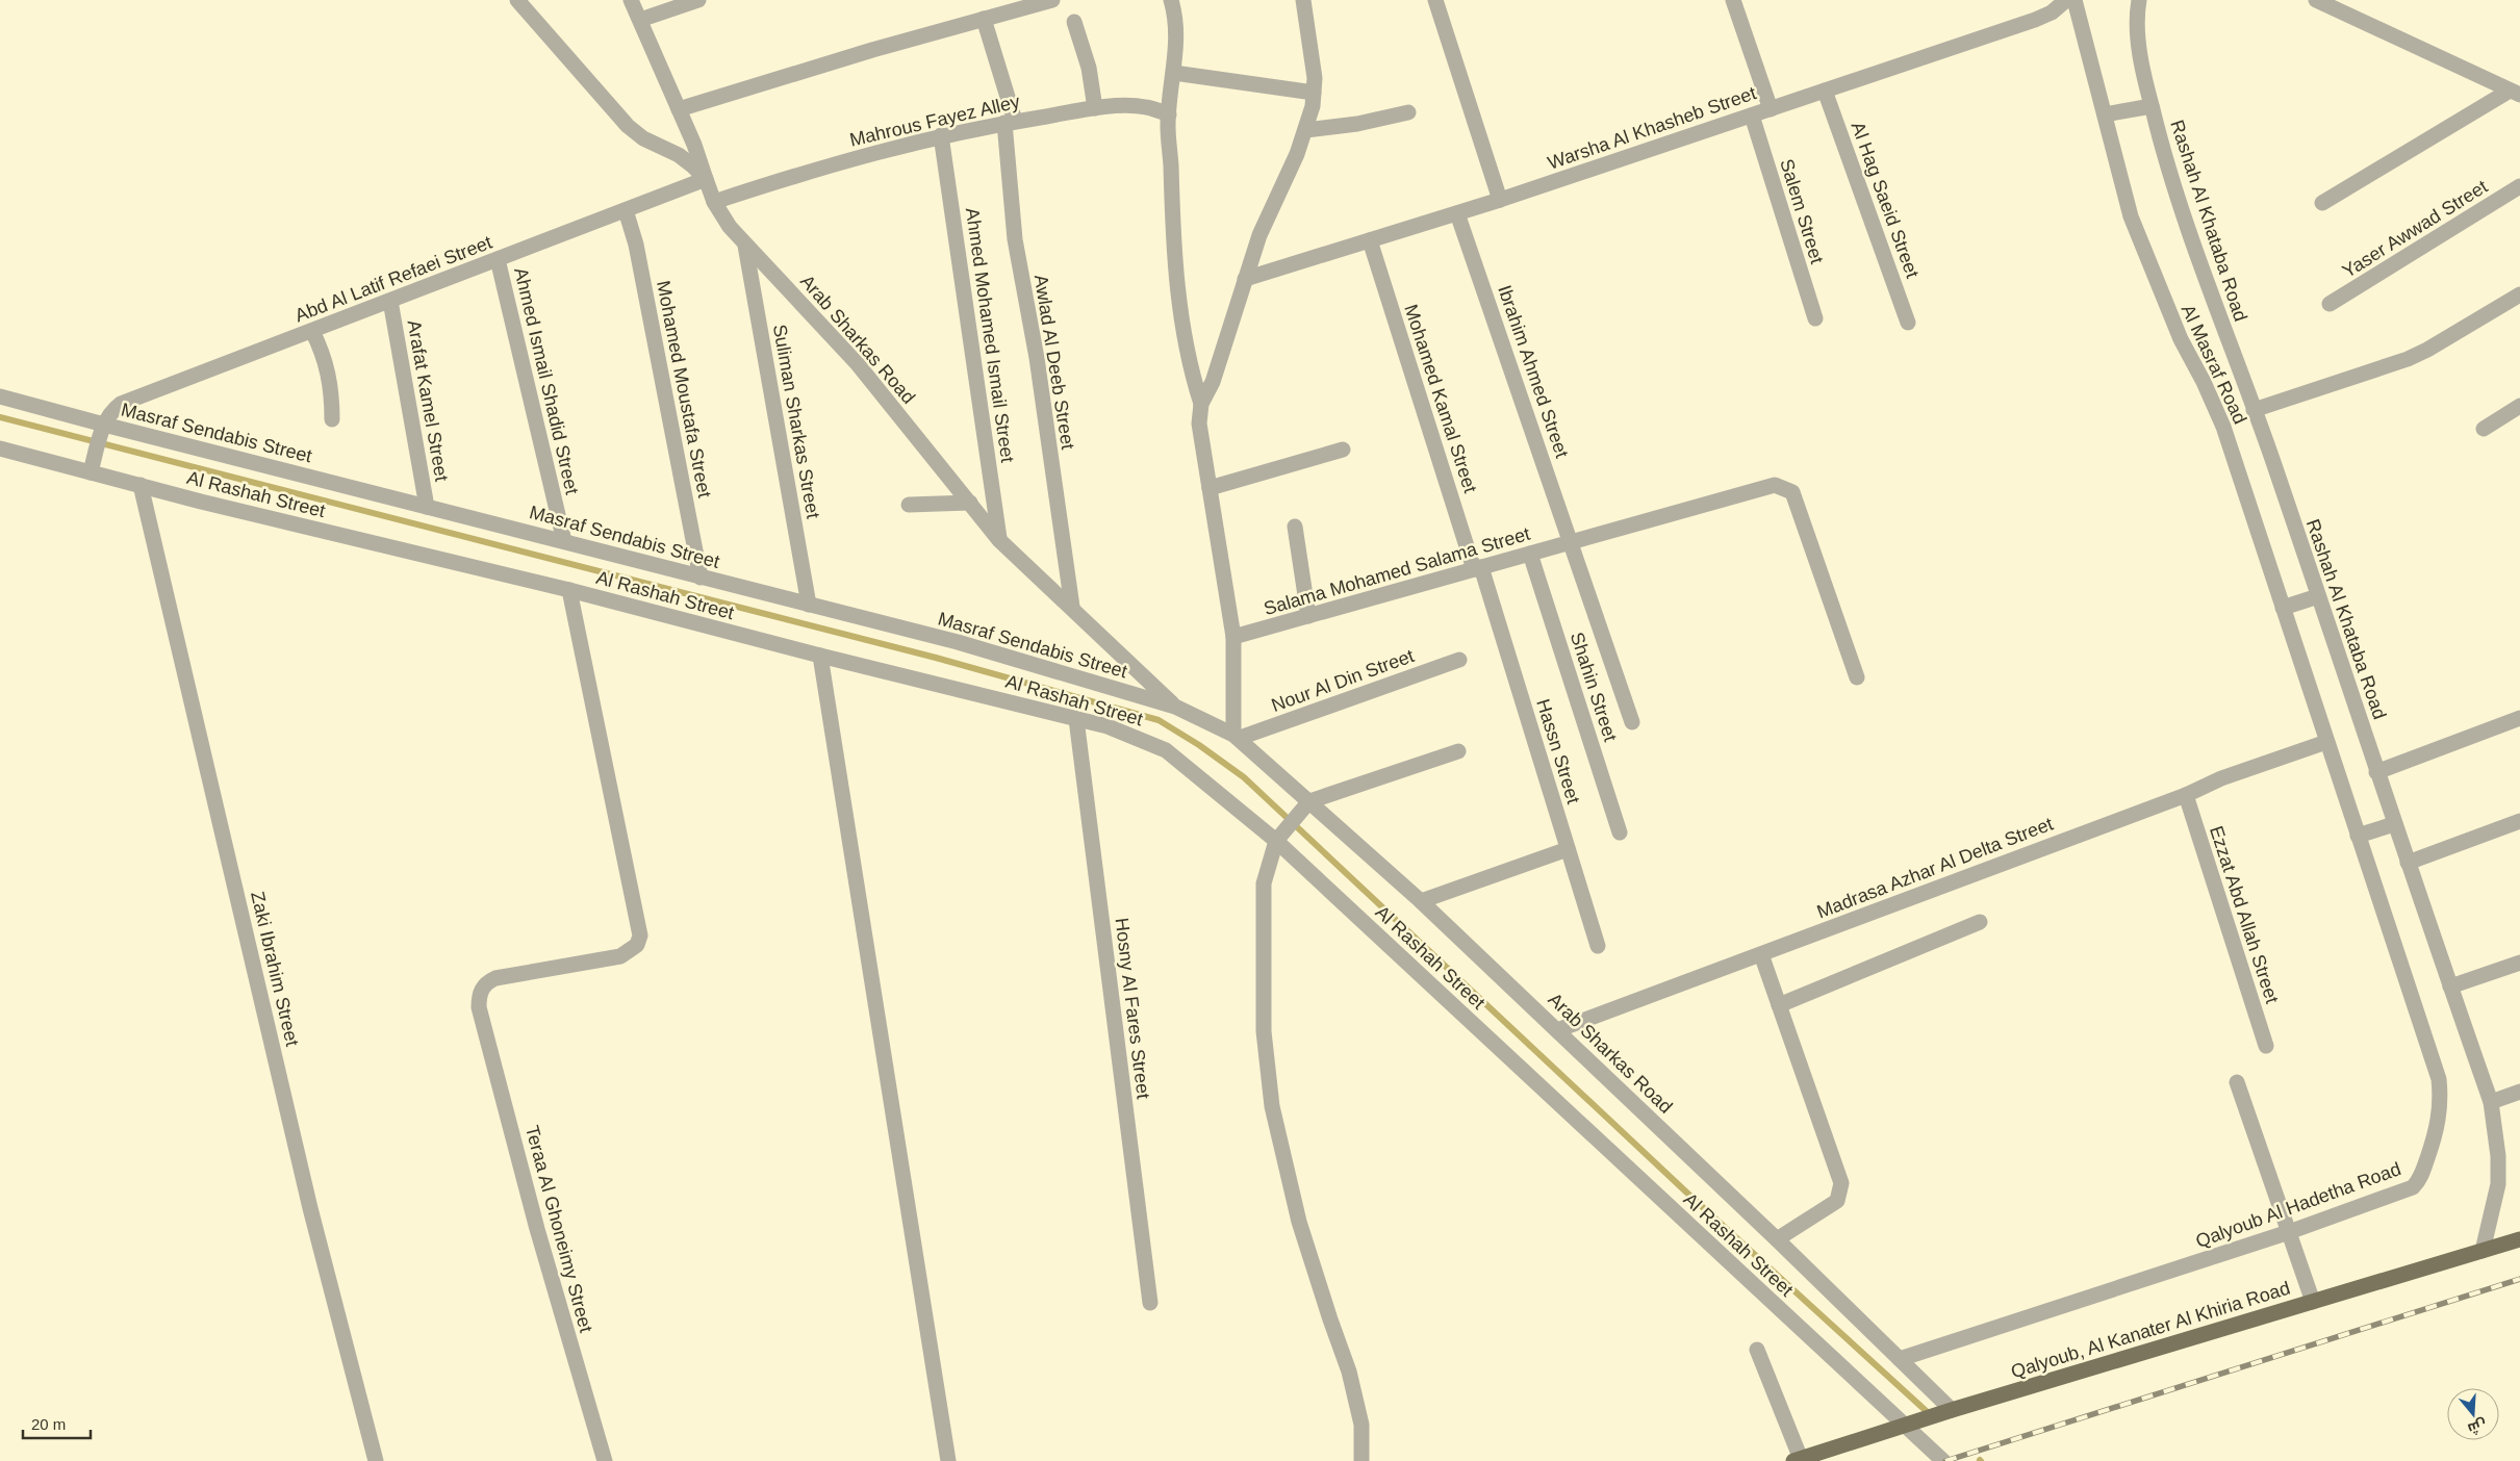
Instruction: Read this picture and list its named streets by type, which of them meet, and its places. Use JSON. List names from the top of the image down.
{
  "streets": {
    "main road": ["Qalyoub, Al Kanater Al Khiria Road"],
    "street": [
      "Mahrous Fayez Alley",
      "Warsha Al Khasheb Street",
      "Al Hag Saeid Street",
      "Salem Street",
      "Rashah Al Khataba Road",
      "Yaser Awwad Street",
      "Abd Al Latif Refaei Street",
      "Ahmed Mohamed Ismail Street",
      "Arab Sharkas Road",
      "Awlad Al Deeb Street",
      "Al Masraf Road",
      "Ibrahim Ahmed Street",
      "Ahmed Ismail Shadid Street",
      "Mohamed Moustafa Street",
      "Mohamed Kamal Street",
      "Arafat Kamel Street",
      "Suliman Sharkas Street",
      "Masraf Sendabis Street",
      "Al Rashah Street",
      "Salama Mohamed Salama Street",
      "Nour Al Din Street",
      "Shahin Street",
      "Hassn Street",
      "Madrasa Azhar Al Delta Street",
      "Ezzat Abd Allah Street",
      "Zaki Ibrahim Street",
      "Hosny Al Fares Street",
      "Qalyoub Al Hadetha Road",
      "Teraa Al Ghoneimy Street"
    ]
  },
  "crossings": [
    ["Mahrous Fayez Alley", "Ahmed Mohamed Ismail Street"],
    ["Mahrous Fayez Alley", "Arab Sharkas Road"],
    ["Mahrous Fayez Alley", "Awlad Al Deeb Street"],
    ["Warsha Al Khasheb Street", "Al Hag Saeid Street"],
    ["Warsha Al Khasheb Street", "Salem Street"],
    ["Warsha Al Khasheb Street", "Ibrahim Ahmed Street"],
    ["Warsha Al Khasheb Street", "Mohamed Kamal Street"],
    ["Rashah Al Khataba Road", "Qalyoub, Al Kanater Al Khiria Road"],
    ["Abd Al Latif Refaei Street", "Arab Sharkas Road"],
    ["Abd Al Latif Refaei Street", "Ahmed Ismail Shadid Street"],
    ["Abd Al Latif Refaei Street", "Mohamed Moustafa Street"],
    ["Abd Al Latif Refaei Street", "Arafat Kamel Street"],
    ["Abd Al Latif Refaei Street", "Masraf Sendabis Street"],
    ["Ahmed Mohamed Ismail Street", "Arab Sharkas Road"],
    ["Arab Sharkas Road", "Awlad Al Deeb Street"],
    ["Arab Sharkas Road", "Suliman Sharkas Street"],
    ["Arab Sharkas Road", "Masraf Sendabis Street"],
    ["Arab Sharkas Road", "Nour Al Din Street"],
    ["Arab Sharkas Road", "Madrasa Azhar Al Delta Street"],
    ["Arab Sharkas Road", "Qalyoub Al Hadetha Road"],
    ["Arab Sharkas Road", "Qalyoub, Al Kanater Al Khiria Road"],
    ["Al Masraf Road", "Madrasa Azhar Al Delta Street"],
    ["Al Masraf Road", "Qalyoub Al Hadetha Road"],
    ["Ibrahim Ahmed Street", "Salama Mohamed Salama Street"],
    ["Ahmed Ismail Shadid Street", "Masraf Sendabis Street"],
    ["Mohamed Moustafa Street", "Masraf Sendabis Street"],
    ["Mohamed Kamal Street", "Salama Mohamed Salama Street"],
    ["Mohamed Kamal Street", "Hassn Street"],
    ["Arafat Kamel Street", "Masraf Sendabis Street"],
    ["Suliman Sharkas Street", "Masraf Sendabis Street"],
    ["Masraf Sendabis Street", "Nour Al Din Street"],
    ["Al Rashah Street", "Zaki Ibrahim Street"],
    ["Al Rashah Street", "Hosny Al Fares Street"],
    ["Al Rashah Street", "Teraa Al Ghoneimy Street"],
    ["Al Rashah Street", "Qalyoub, Al Kanater Al Khiria Road"],
    ["Salama Mohamed Salama Street", "Shahin Street"],
    ["Salama Mohamed Salama Street", "Hassn Street"],
    ["Madrasa Azhar Al Delta Street", "Ezzat Abd Allah Street"],
    ["Madrasa Azhar Al Delta Street", "Qalyoub Al Hadetha Road"]
  ],
  "scale_bar": "20 m",
  "north": "bottom"
}
